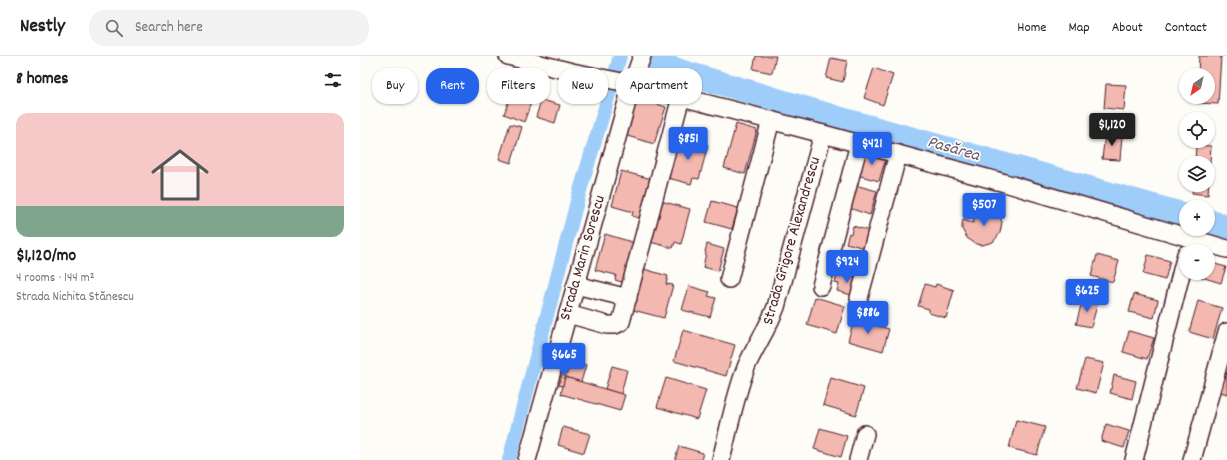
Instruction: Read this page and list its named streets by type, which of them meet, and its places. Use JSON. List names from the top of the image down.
{
  "streets": {
    "street": ["Strada Grigore Alexandrescu", "Strada Marin Sorescu"]
  },
  "water": ["Pasărea"],
  "north": "bottom left",
  "page": {
    "header": "Nestly",
    "search": "Search here",
    "nav": [
      "Home",
      "Map",
      "About",
      "Contact"
    ],
    "heading": "8 homes",
    "map_buttons": ["+", "−"],
    "chip": [
      "Buy",
      "Rent",
      "Filters",
      "New",
      "Apartment"
    ],
    "list": [
      {
        "name": "$1,120/mo",
        "note": "4 rooms · 144 m² · Strada Nichita Stănescu"
      }
    ],
    "price": [
      "$1,120",
      "$851",
      "$421",
      "$507",
      "$924",
      "$625",
      "$886",
      "$665"
    ]
  }
}
